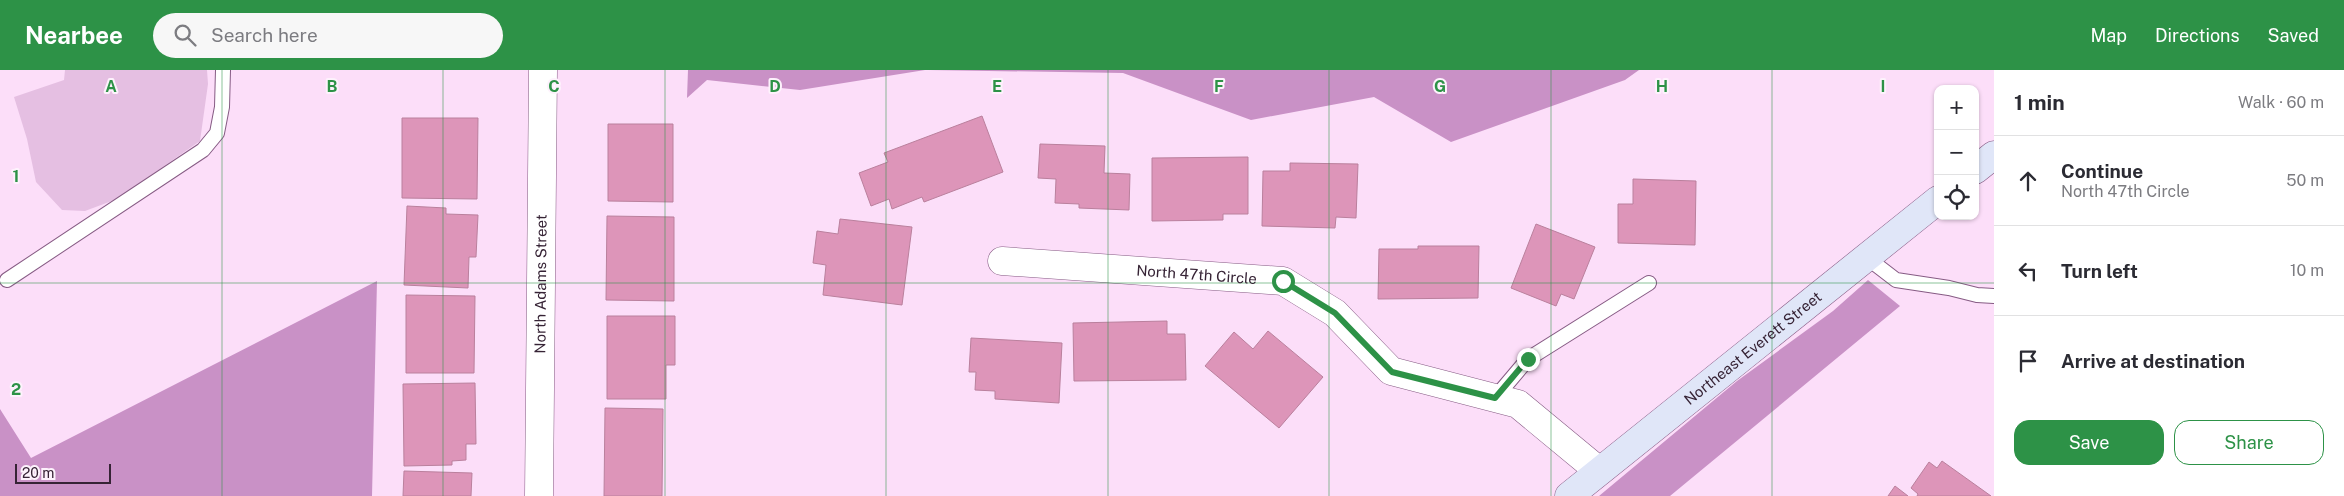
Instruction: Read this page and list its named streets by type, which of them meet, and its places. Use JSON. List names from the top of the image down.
{
  "streets": {
    "main road": ["Northeast Everett Street"],
    "street": ["North 47th Circle", "North Adams Street"]
  },
  "crossings": [
    ["North 47th Circle", "Northeast Everett Street"]
  ],
  "scale_bar": "20 m",
  "page": {
    "header": "Nearbee",
    "search": "Search here",
    "nav": ["Map", "Directions", "Saved"],
    "heading": ["1 min", "Walk · 60 m"],
    "map_buttons": ["+", "−"],
    "list": [
      ["Continue", "North 47th Circle", "50 m"],
      ["Turn left", "10 m"],
      "Arrive at destination"
    ],
    "buttons": ["Save", "Share"],
    "scale": "20 m"
  },
  "grid": {
    "columns": [
      "A",
      "B",
      "C",
      "D",
      "E",
      "F",
      "G",
      "H",
      "I"
    ],
    "rows": ["1", "2"]
  }
}
